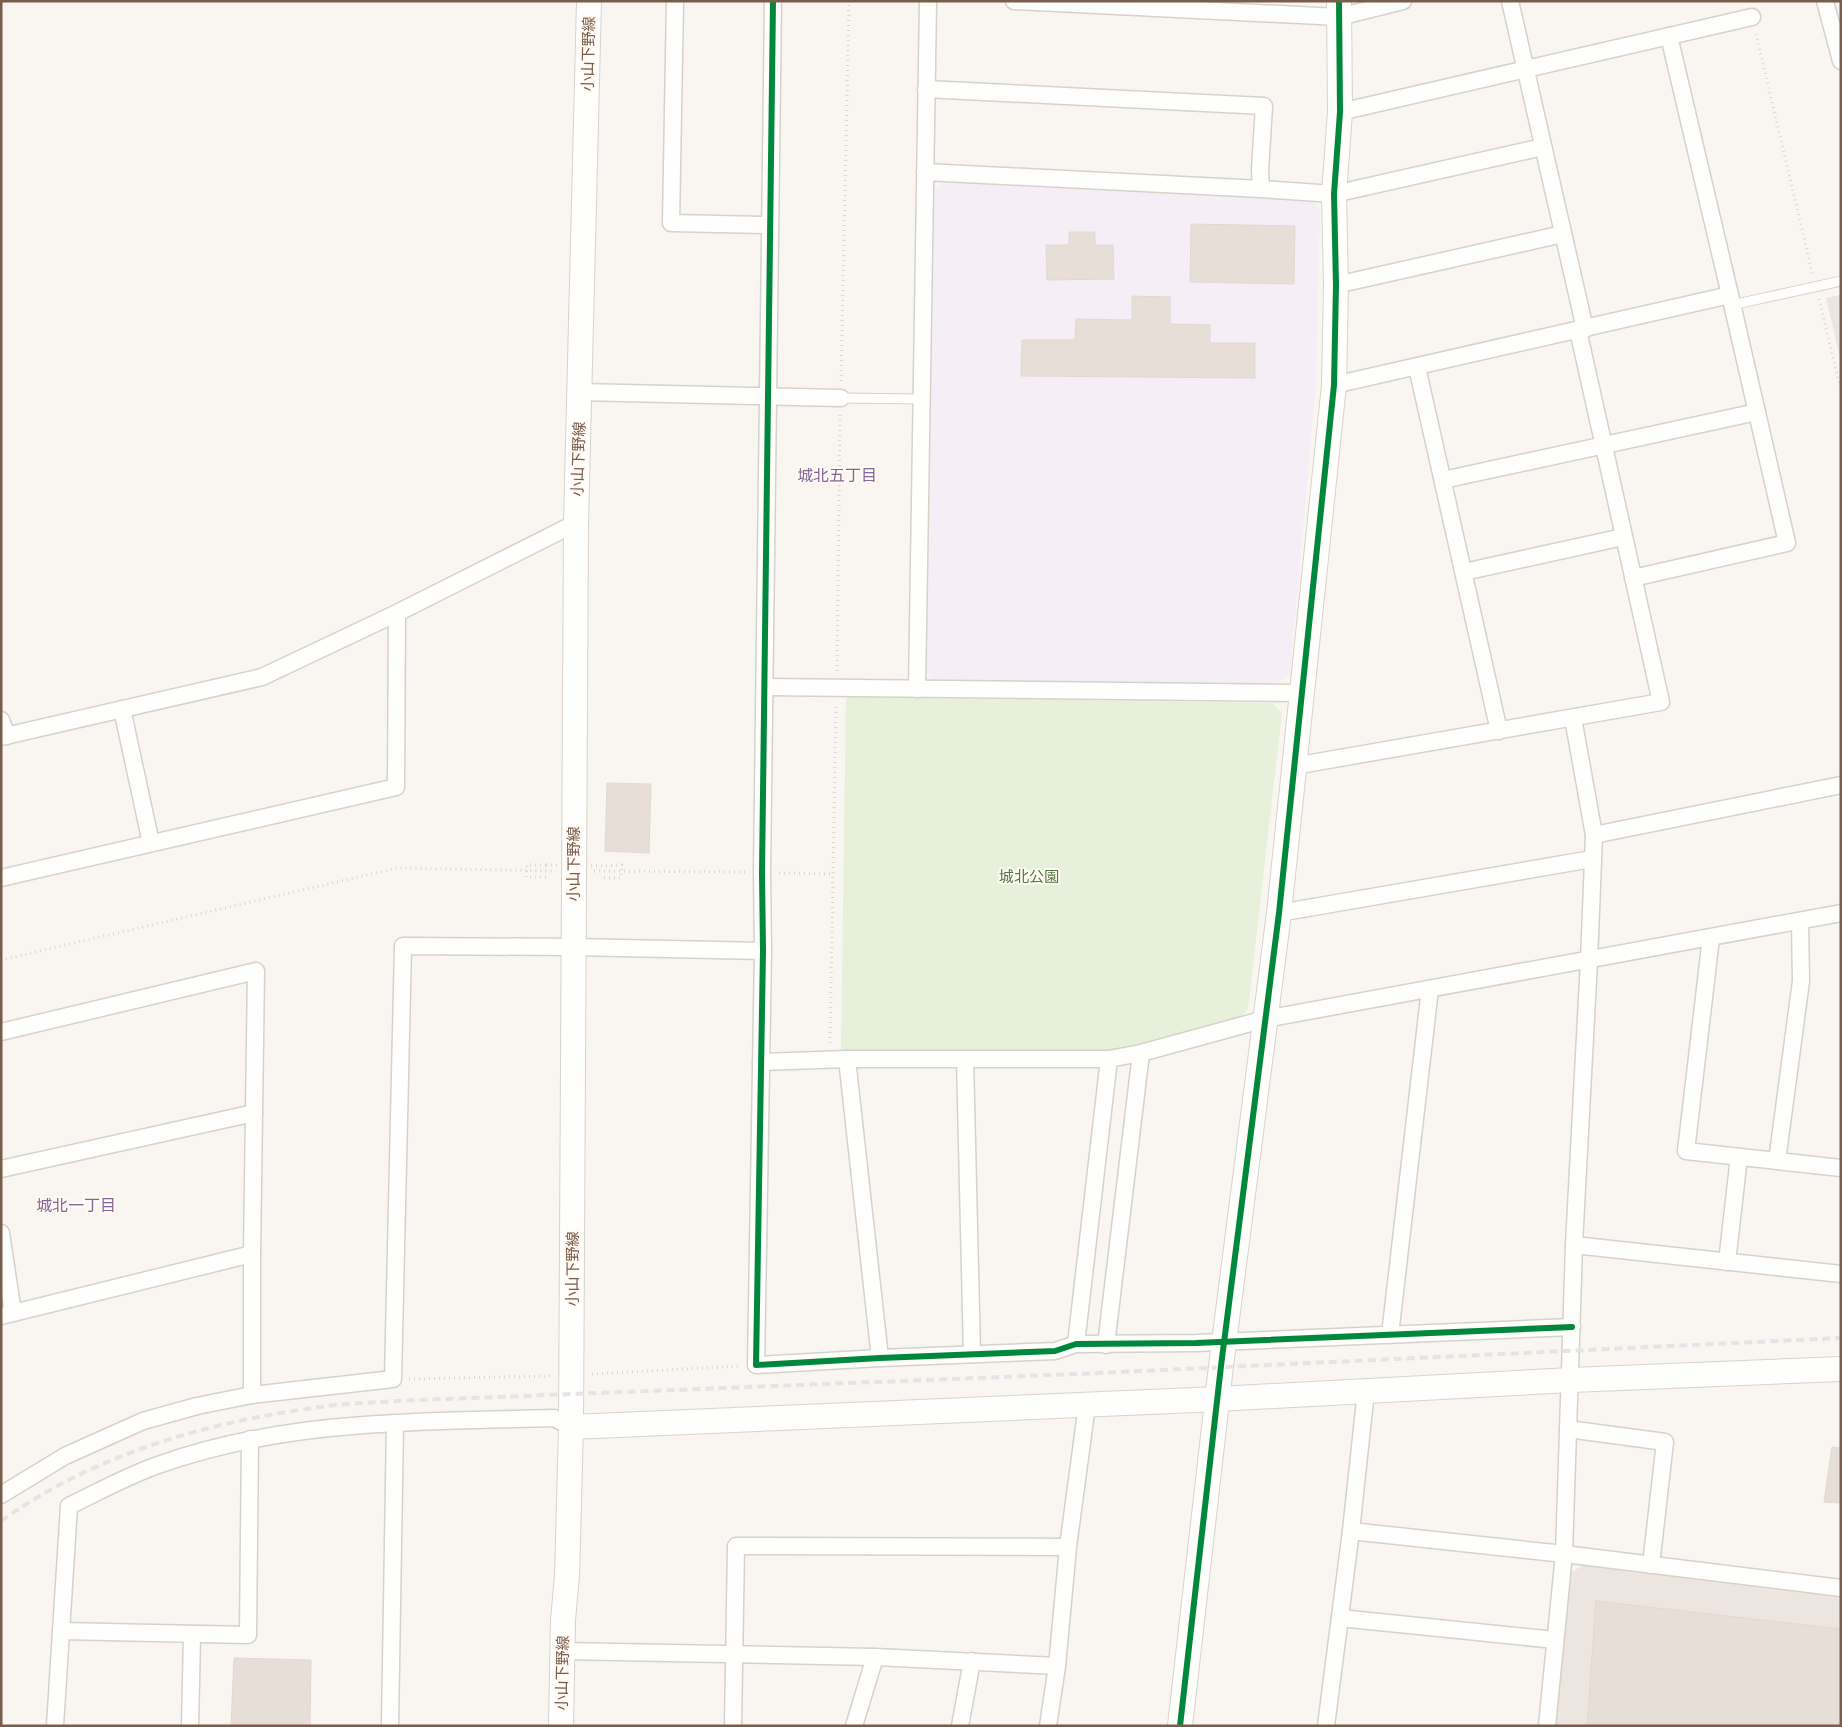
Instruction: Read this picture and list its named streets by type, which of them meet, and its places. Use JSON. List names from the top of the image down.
{
  "streets": {
    "street": ["小山下野線"]
  },
  "districts": ["城北五丁目", "城北一丁目"],
  "parks": ["城北公園"]
}
